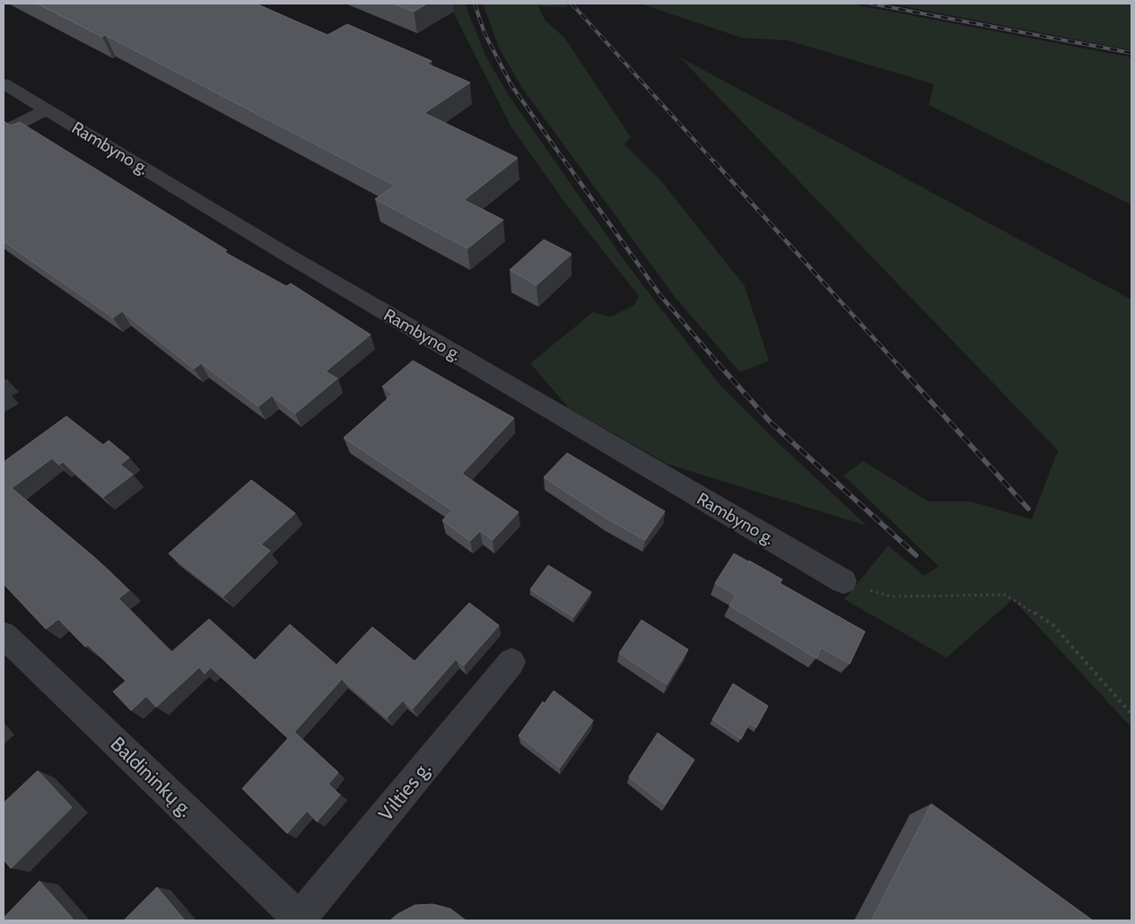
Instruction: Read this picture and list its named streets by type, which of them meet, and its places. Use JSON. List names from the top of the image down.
{
  "streets": {
    "street": ["Rambyno g.", "Baldininkų g.", "Vilties g."]
  },
  "crossings": [
    ["Baldininkų g.", "Vilties g."]
  ]
}
